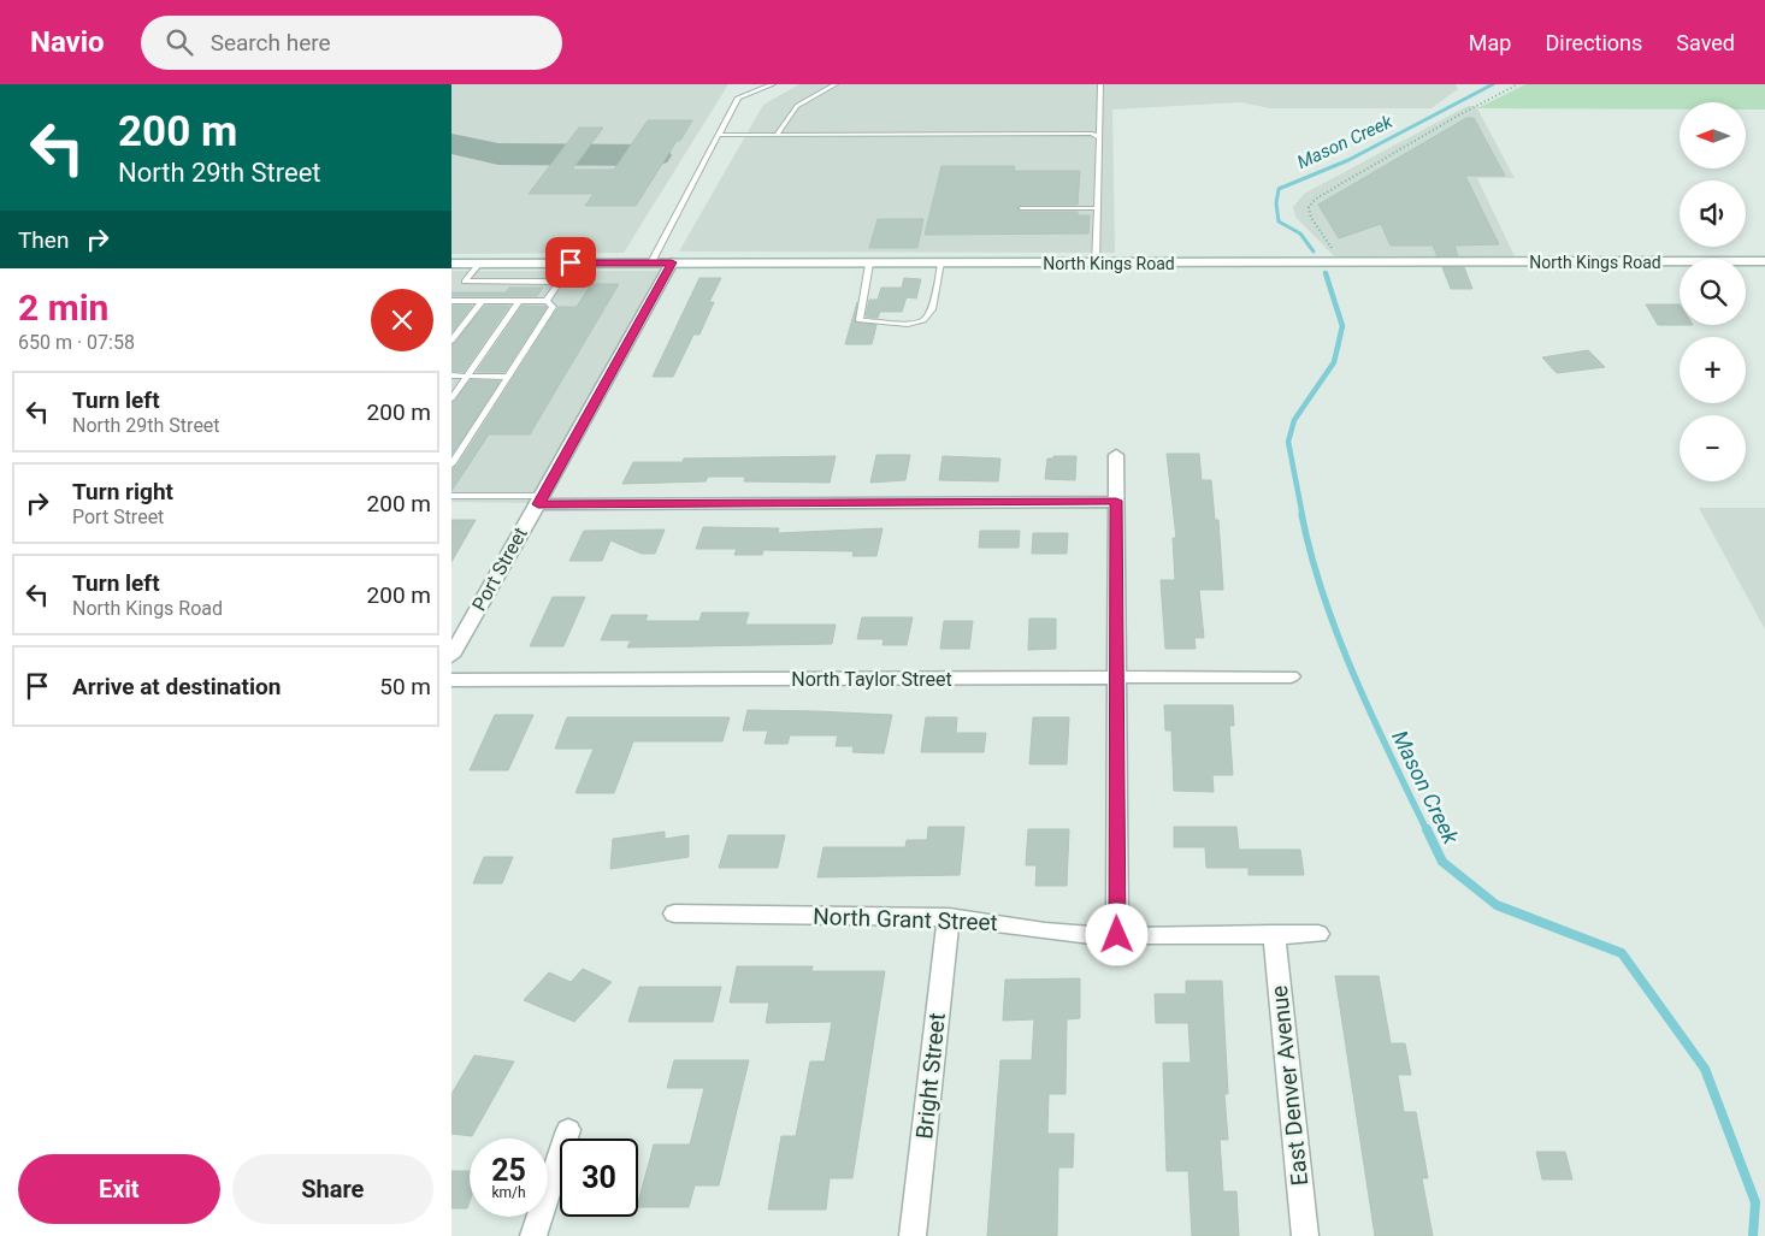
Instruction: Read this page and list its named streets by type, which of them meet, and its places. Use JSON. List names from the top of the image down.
{
  "streets": {
    "street": [
      "North Kings Road",
      "Port Street",
      "North Taylor Street",
      "North Grant Street",
      "Bright Street",
      "East Denver Avenue"
    ]
  },
  "crossings": [
    ["North Kings Road", "Port Street"],
    ["North Grant Street", "Bright Street"],
    ["North Grant Street", "East Denver Avenue"]
  ],
  "water": ["Mason Creek"],
  "north": "left",
  "page": {
    "header": "Navio",
    "search": "Search here",
    "nav": ["Map", "Directions", "Saved"],
    "turn": ["200 m", "North 29th Street"],
    "map_buttons": ["+", "−"],
    "then": "Then",
    "heading": ["2 min", "650 m · 07:58"],
    "list": [
      {
        "name": "Turn left",
        "note": "North 29th Street",
        "value": "200 m"
      },
      {
        "name": "Turn right",
        "note": "Port Street",
        "value": "200 m"
      },
      {
        "name": "Turn left",
        "note": "North Kings Road",
        "value": "200 m"
      },
      {
        "name": "Arrive at destination",
        "value": "50 m"
      }
    ],
    "speed": "25 km/h",
    "limit": "30",
    "buttons": ["Exit", "Share"]
  }
}
